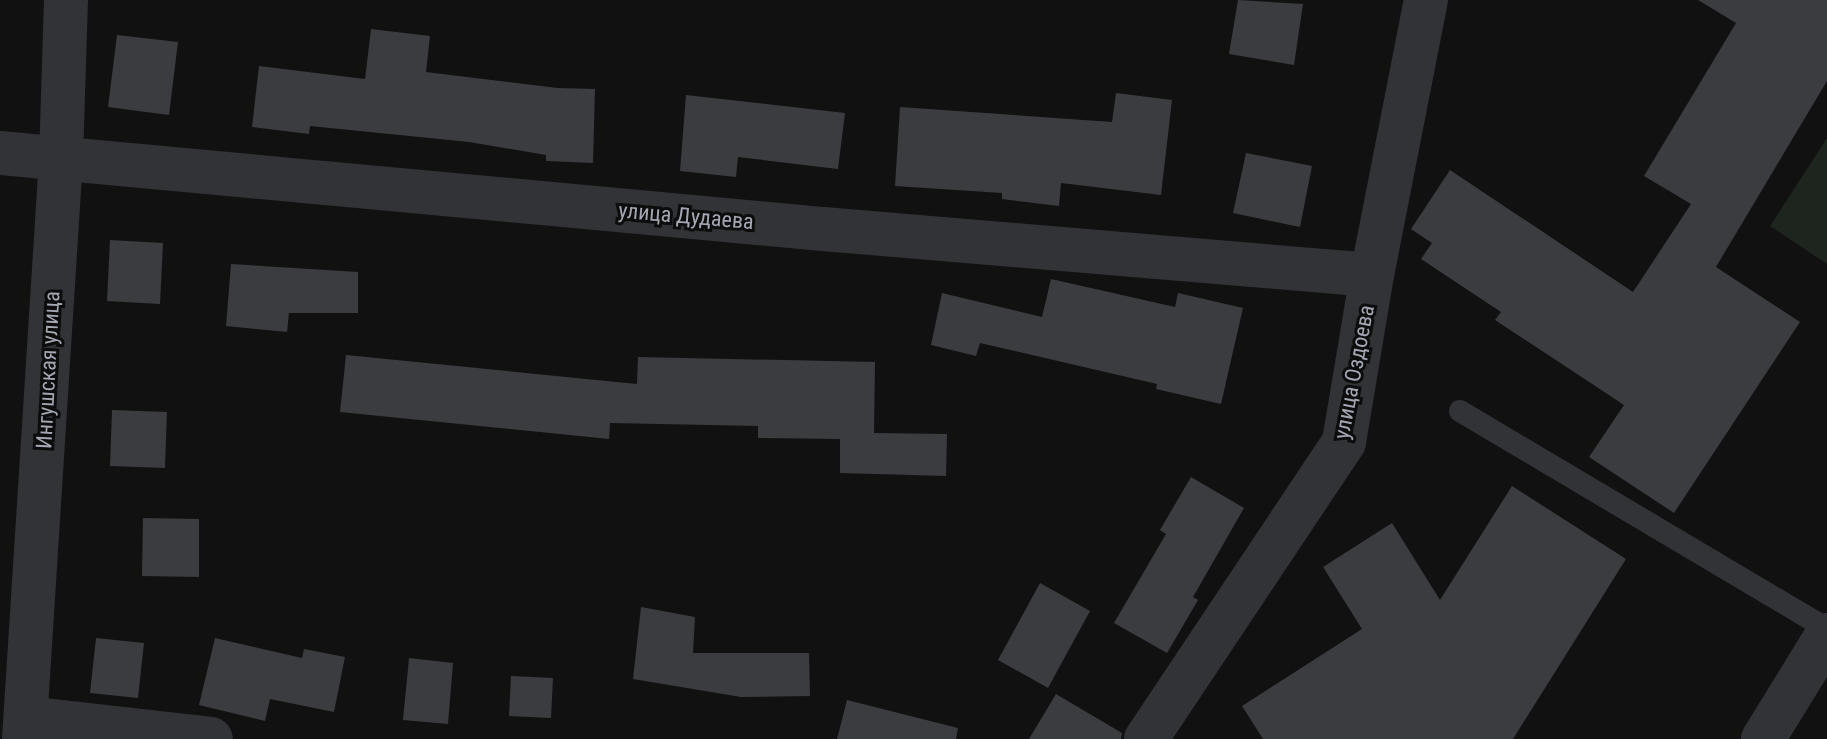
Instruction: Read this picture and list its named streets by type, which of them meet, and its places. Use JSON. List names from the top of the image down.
{
  "streets": {
    "street": ["улица Дудаева", "Ингушская улица", "улица Оздоева"]
  },
  "crossings": [
    ["улица Дудаева", "Ингушская улица"],
    ["улица Дудаева", "улица Оздоева"]
  ]
}
